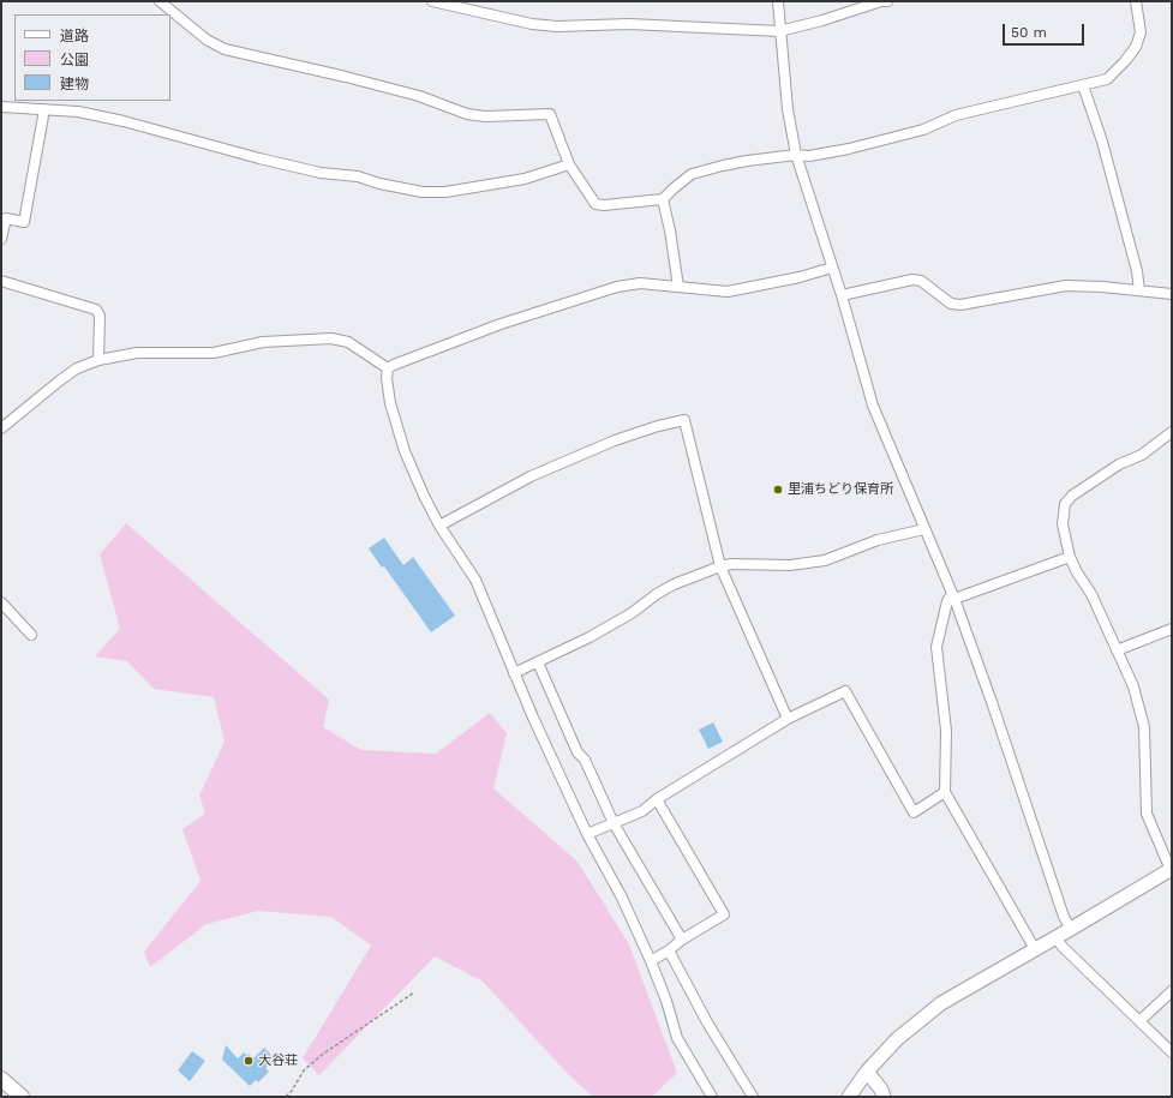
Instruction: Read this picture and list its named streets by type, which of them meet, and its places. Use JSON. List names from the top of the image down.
{
  "places": ["里浦ちどり保育所", "大谷荘"],
  "legend": ["道路", "公園", "建物"],
  "scale_bar": "50 m"
}
